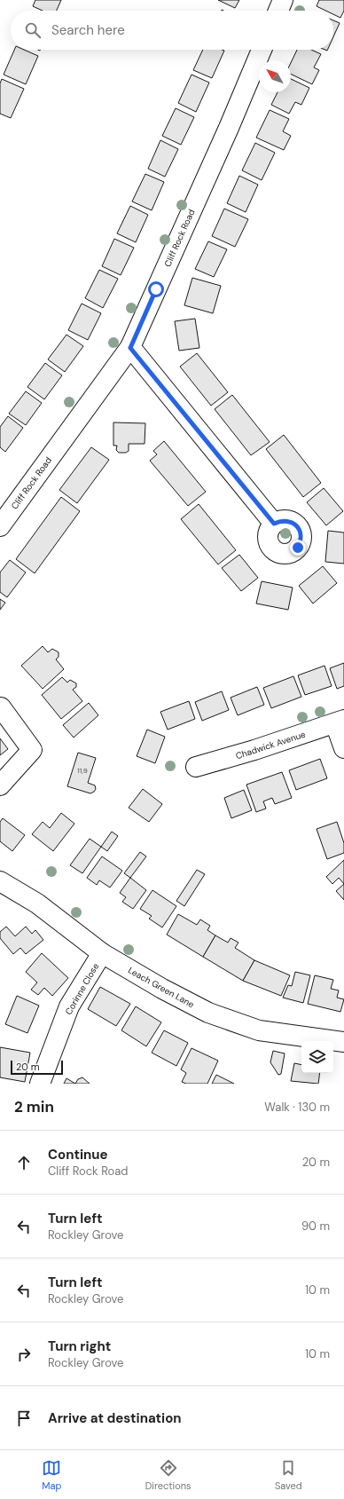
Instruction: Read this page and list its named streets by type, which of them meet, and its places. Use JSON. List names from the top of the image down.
{
  "streets": {
    "street": [
      "Cliff Rock Road",
      "Chadwick Avenue",
      "Leach Green Lane",
      "Corinne Close"
    ]
  },
  "crossings": [
    ["Leach Green Lane", "Corinne Close"]
  ],
  "house_numbers": ["11,9"],
  "scale_bar": "20 m",
  "north": "top left",
  "page": {
    "search": "Search here",
    "scale": "20 m",
    "heading": ["2 min", "Walk · 130 m"],
    "list": [
      ["Continue", "Cliff Rock Road", "20 m"],
      ["Turn left", "Rockley Grove", "90 m"],
      ["Turn left", "Rockley Grove", "10 m"],
      ["Turn right", "Rockley Grove", "10 m"],
      "Arrive at destination"
    ],
    "nav": ["Map", "Directions", "Saved"]
  }
}
